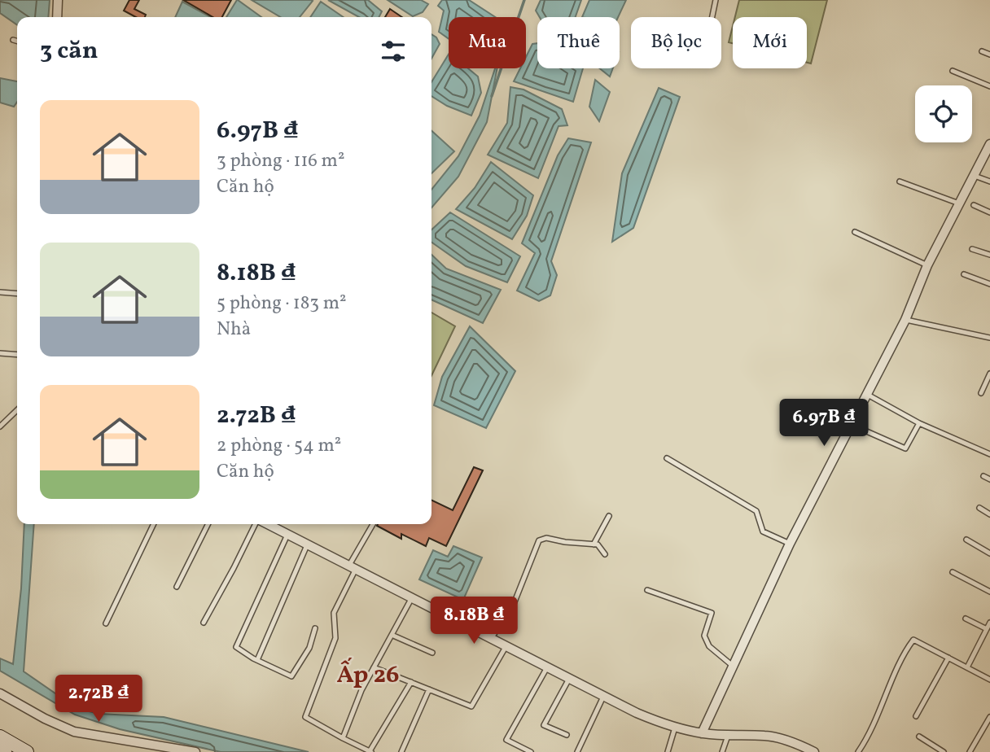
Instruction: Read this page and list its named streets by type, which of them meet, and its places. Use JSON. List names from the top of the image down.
{
  "districts": ["Ấp 26"],
  "page": {
    "chip": [
      "Mua",
      "Thuê",
      "Bộ lọc",
      "Mới"
    ],
    "heading": "3 căn",
    "list": [
      {
        "name": "6.97B ₫",
        "note": "3 phòng · 116 m² · Căn hộ"
      },
      {
        "name": "8.18B ₫",
        "note": "5 phòng · 183 m² · Nhà"
      },
      {
        "name": "2.72B ₫",
        "note": "2 phòng · 54 m² · Căn hộ"
      }
    ],
    "price": ["6.97B ₫", "8.18B ₫", "2.72B ₫"]
  }
}
